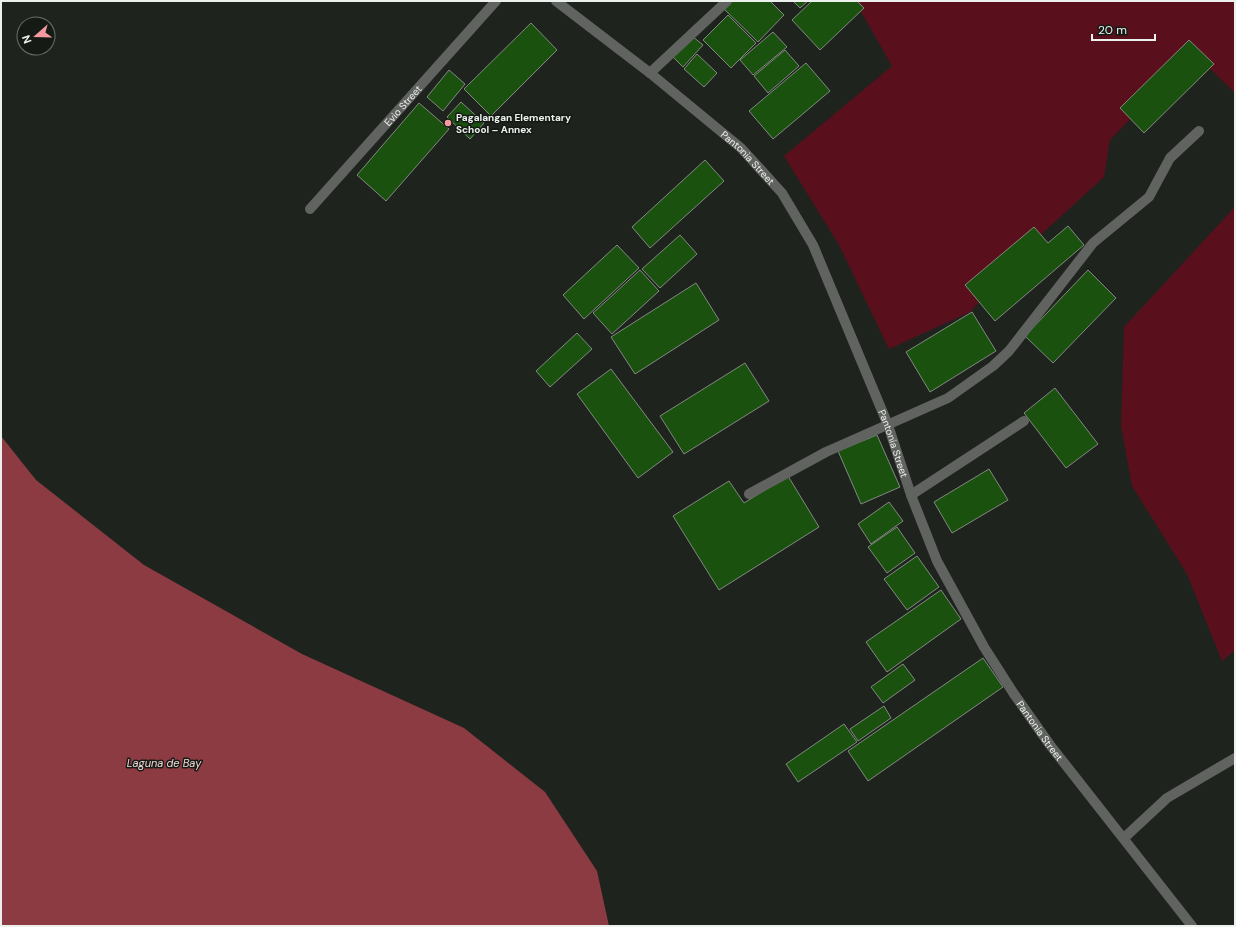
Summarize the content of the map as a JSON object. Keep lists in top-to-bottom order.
{
  "streets": {
    "street": ["Evio Street", "Pantonia Street"]
  },
  "water": ["Laguna de Bay"],
  "places": ["Pagalangan Elementary School – Annex"],
  "scale_bar": "20 m",
  "north": "left"
}
